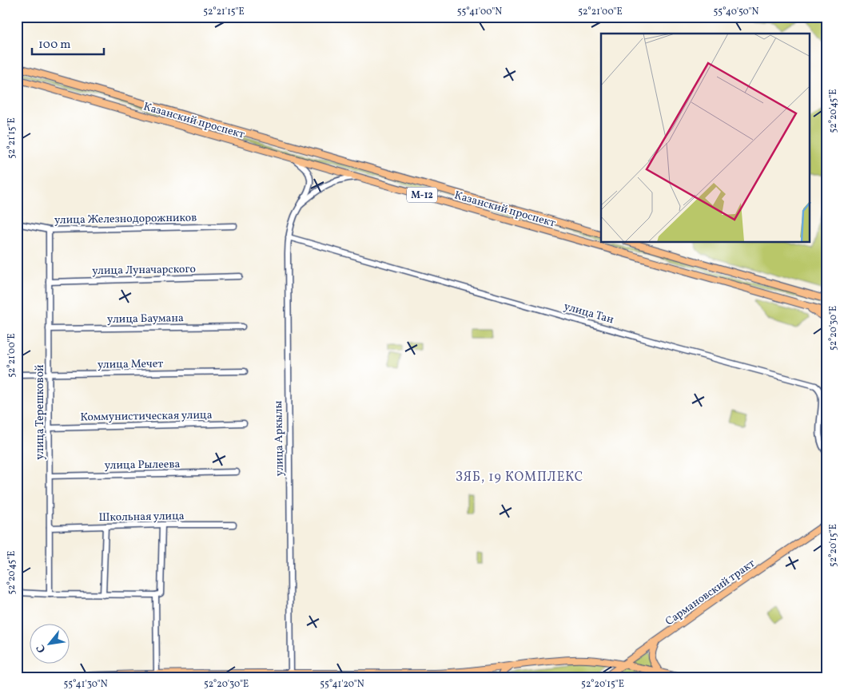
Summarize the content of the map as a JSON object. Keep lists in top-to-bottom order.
{
  "streets": {
    "main road": ["Казанский проспект", "М-12", "Сармановский тракт"],
    "street": [
      "улица Железнодорожников",
      "улица Луначарского",
      "улица Тан",
      "улица Баумана",
      "улица Мечет",
      "улица Терешковой",
      "Коммунистическая улица",
      "улица Аркылы",
      "улица Рылеева",
      "Школьная улица"
    ]
  },
  "crossings": [
    ["Казанский проспект", "улица Аркылы"],
    ["улица Железнодорожников", "улица Терешковой"],
    ["улица Луначарского", "улица Терешковой"],
    ["улица Тан", "улица Аркылы"],
    ["улица Баумана", "улица Терешковой"],
    ["улица Мечет", "улица Терешковой"],
    ["улица Терешковой", "Коммунистическая улица"],
    ["улица Терешковой", "улица Рылеева"],
    ["улица Терешковой", "Школьная улица"]
  ],
  "districts": ["ЗЯБ, 19 КОМПЛЕКС"],
  "scale_bar": "100 m",
  "north": "bottom left",
  "coordinates": [
    "52°21'15\"E",
    "55°41'00\"N",
    "52°21'00\"E",
    "55°40'50\"N",
    "52°20'45\"E",
    "52°20'30\"E",
    "52°20'15\"E",
    "55°41'30\"N",
    "55°41'20\"N"
  ]
}
